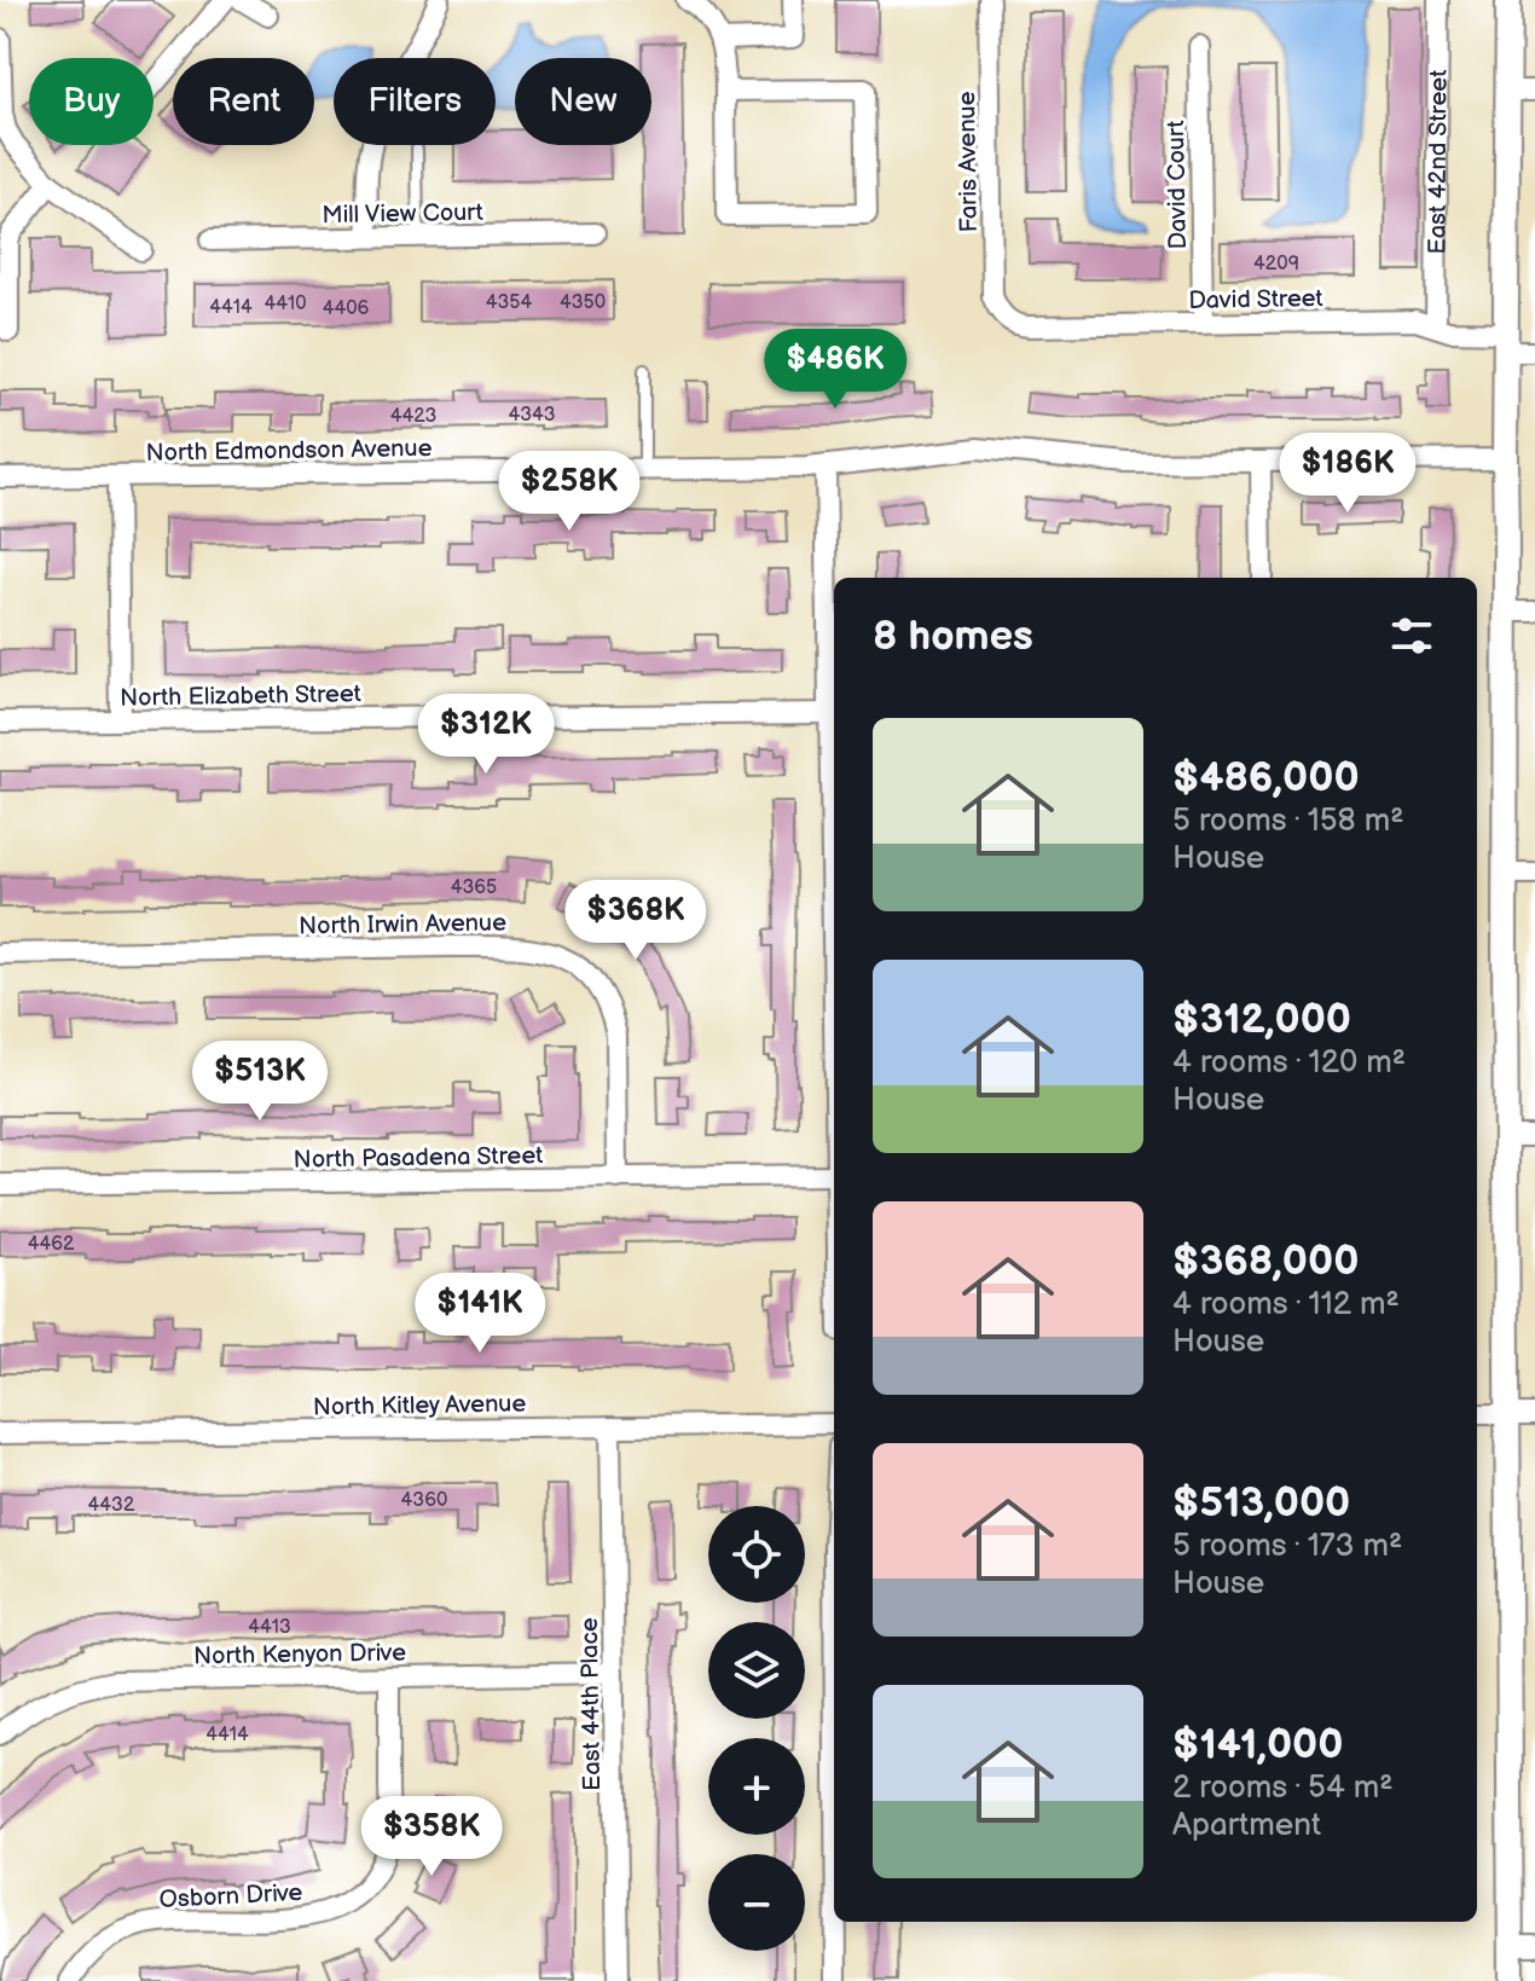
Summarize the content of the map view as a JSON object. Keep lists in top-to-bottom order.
{
  "streets": {
    "street": [
      "Faris Avenue",
      "East 42nd Street",
      "David Court",
      "Mill View Court",
      "David Street",
      "North Edmondson Avenue",
      "North Elizabeth Street",
      "North Irwin Avenue",
      "North Pasadena Street",
      "North Kitley Avenue",
      "North Kenyon Drive",
      "East 44th Place",
      "Osborn Drive"
    ]
  },
  "crossings": [
    ["Faris Avenue", "David Street"],
    ["East 42nd Street", "David Street"],
    ["David Court", "David Street"],
    ["North Irwin Avenue", "North Pasadena Street"],
    ["North Kitley Avenue", "East 44th Place"],
    ["North Kenyon Drive", "East 44th Place"],
    ["North Kenyon Drive", "Osborn Drive"]
  ],
  "house_numbers": [
    "4209",
    "4354",
    "4350",
    "4410",
    "4414",
    "4406",
    "4343",
    "4423",
    "4365",
    "4462",
    "4360",
    "4432",
    "4413",
    "4414"
  ],
  "page": {
    "chip": [
      "Buy",
      "Rent",
      "Filters",
      "New"
    ],
    "price": [
      "$486K",
      "$186K",
      "$258K",
      "$312K",
      "$368K",
      "$513K",
      "$141K",
      "$358K"
    ],
    "heading": "8 homes",
    "list": [
      {
        "name": "$486,000",
        "note": "5 rooms · 158 m² · House"
      },
      {
        "name": "$312,000",
        "note": "4 rooms · 120 m² · House"
      },
      {
        "name": "$368,000",
        "note": "4 rooms · 112 m² · House"
      },
      {
        "name": "$513,000",
        "note": "5 rooms · 173 m² · House"
      },
      {
        "name": "$141,000",
        "note": "2 rooms · 54 m² · Apartment"
      }
    ],
    "map_buttons": ["+", "−"]
  }
}
